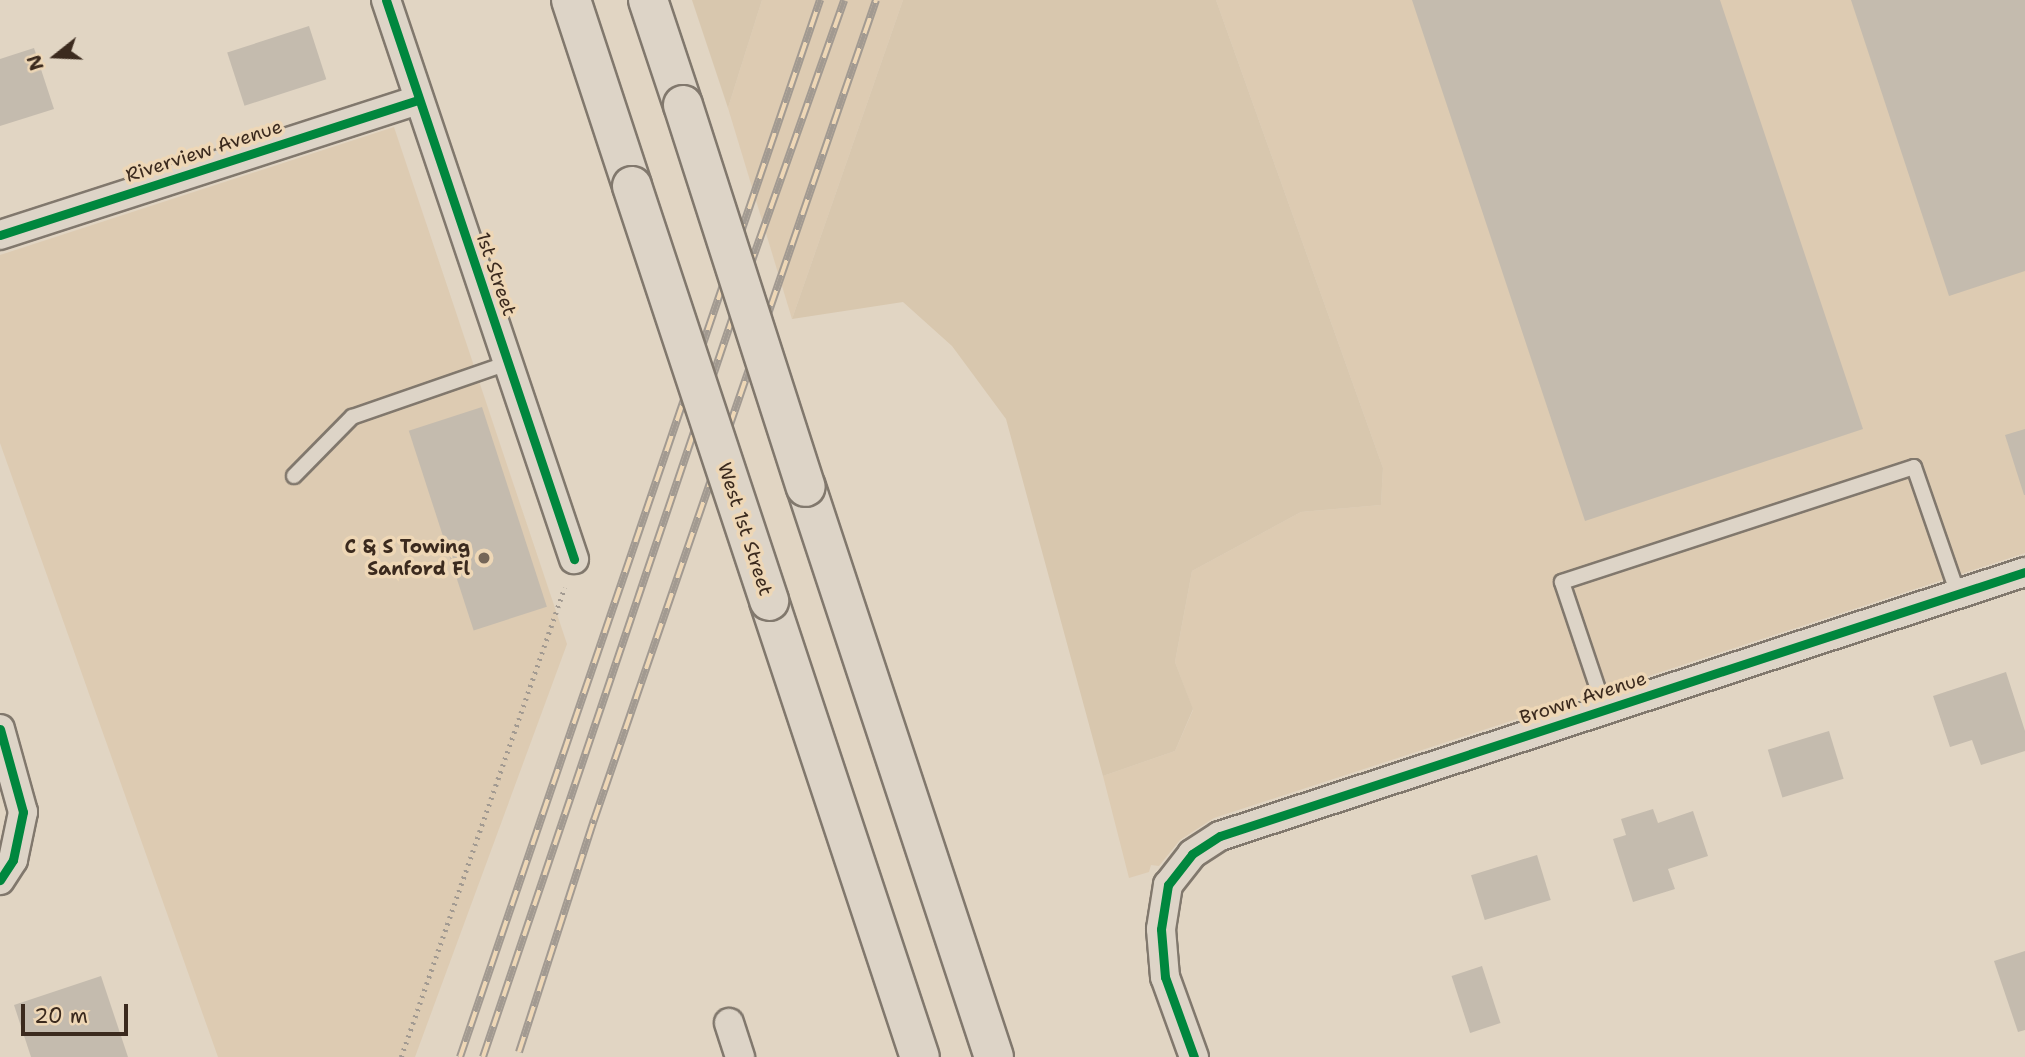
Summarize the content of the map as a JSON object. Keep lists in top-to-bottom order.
{
  "streets": {
    "main road": ["West 1st Street"],
    "street": ["Riverview Avenue", "1st Street", "Brown Avenue"]
  },
  "crossings": [
    ["Riverview Avenue", "1st Street"]
  ],
  "places": ["C & S Towing Sanford Fl"],
  "scale_bar": "20 m",
  "north": "left"
}
